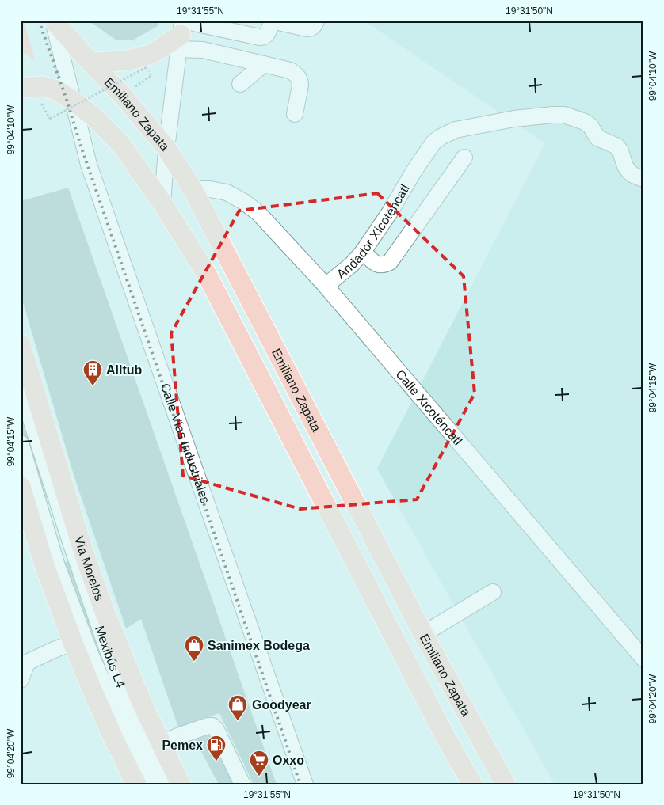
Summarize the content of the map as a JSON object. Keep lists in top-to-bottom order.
{
  "streets": {
    "main road": ["Emiliano Zapata", "Vía Morelos"],
    "street": [
      "Andador Xicoténcatl",
      "Calle Xicoténcatl",
      "Calle Vías Industriales",
      "Mexibús L4"
    ]
  },
  "crossings": [
    ["Emiliano Zapata", "Calle Xicoténcatl"],
    ["Emiliano Zapata", "Calle Vías Industriales"],
    ["Andador Xicoténcatl", "Calle Xicoténcatl"]
  ],
  "places": {
    "building": ["Alltub"],
    "shop": ["Sanimex Bodega", "Goodyear"],
    "fuel station": ["Pemex"],
    "supermarket": ["Oxxo"]
  },
  "coordinates": [
    "19°31'55\"N",
    "19°31'50\"N",
    "99°04'10\"W",
    "99°04'15\"W",
    "99°04'20\"W"
  ]
}
